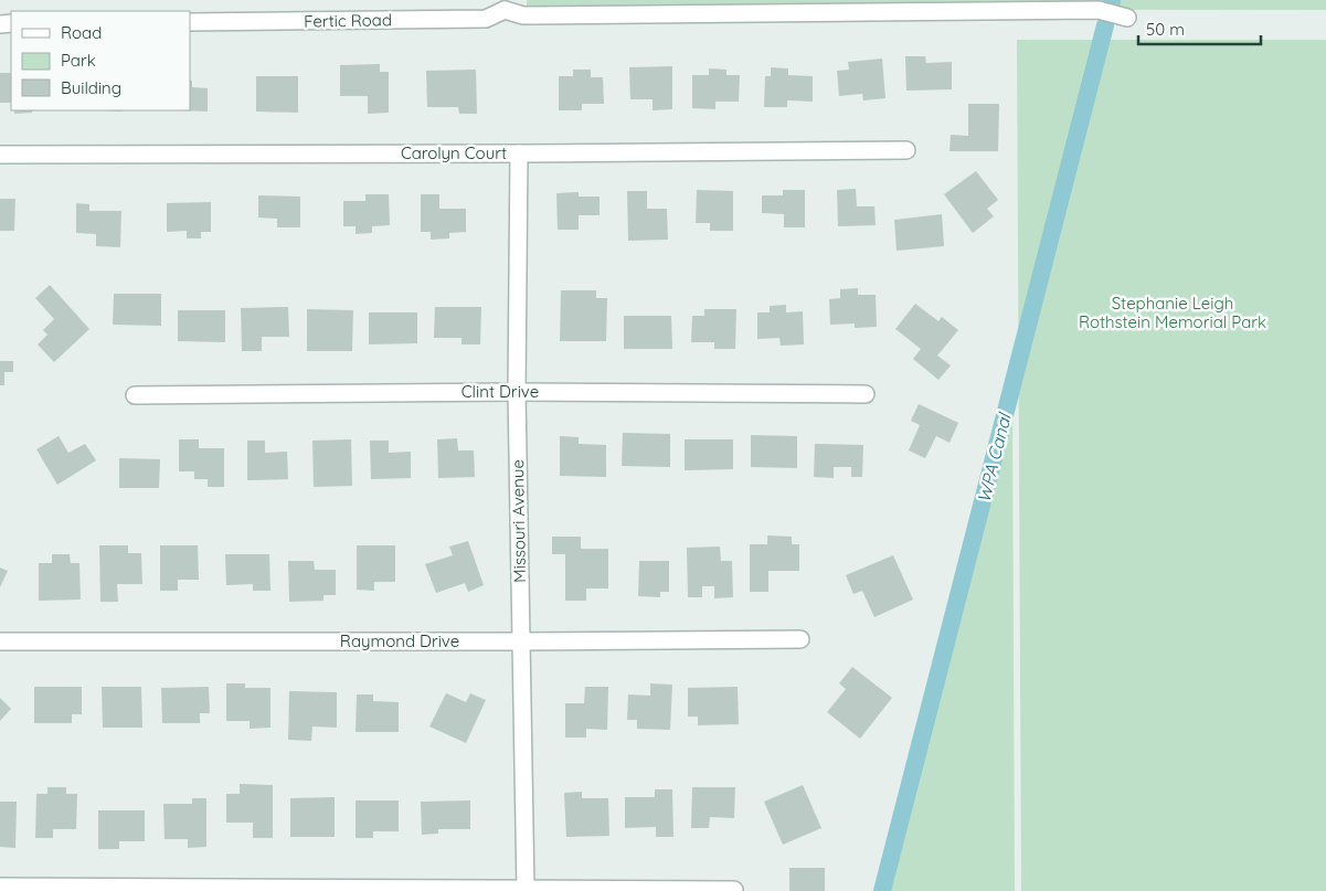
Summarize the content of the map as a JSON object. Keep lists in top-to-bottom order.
{
  "streets": {
    "street": [
      "Fertic Road",
      "Carolyn Court",
      "Clint Drive",
      "Missouri Avenue",
      "Raymond Drive"
    ]
  },
  "crossings": [
    ["Carolyn Court", "Missouri Avenue"],
    ["Clint Drive", "Missouri Avenue"],
    ["Missouri Avenue", "Raymond Drive"]
  ],
  "water": ["WPA Canal"],
  "parks": ["Stephanie Leigh Rothstein Memorial Park"],
  "legend": ["Road", "Park", "Building"],
  "scale_bar": "50 m"
}
